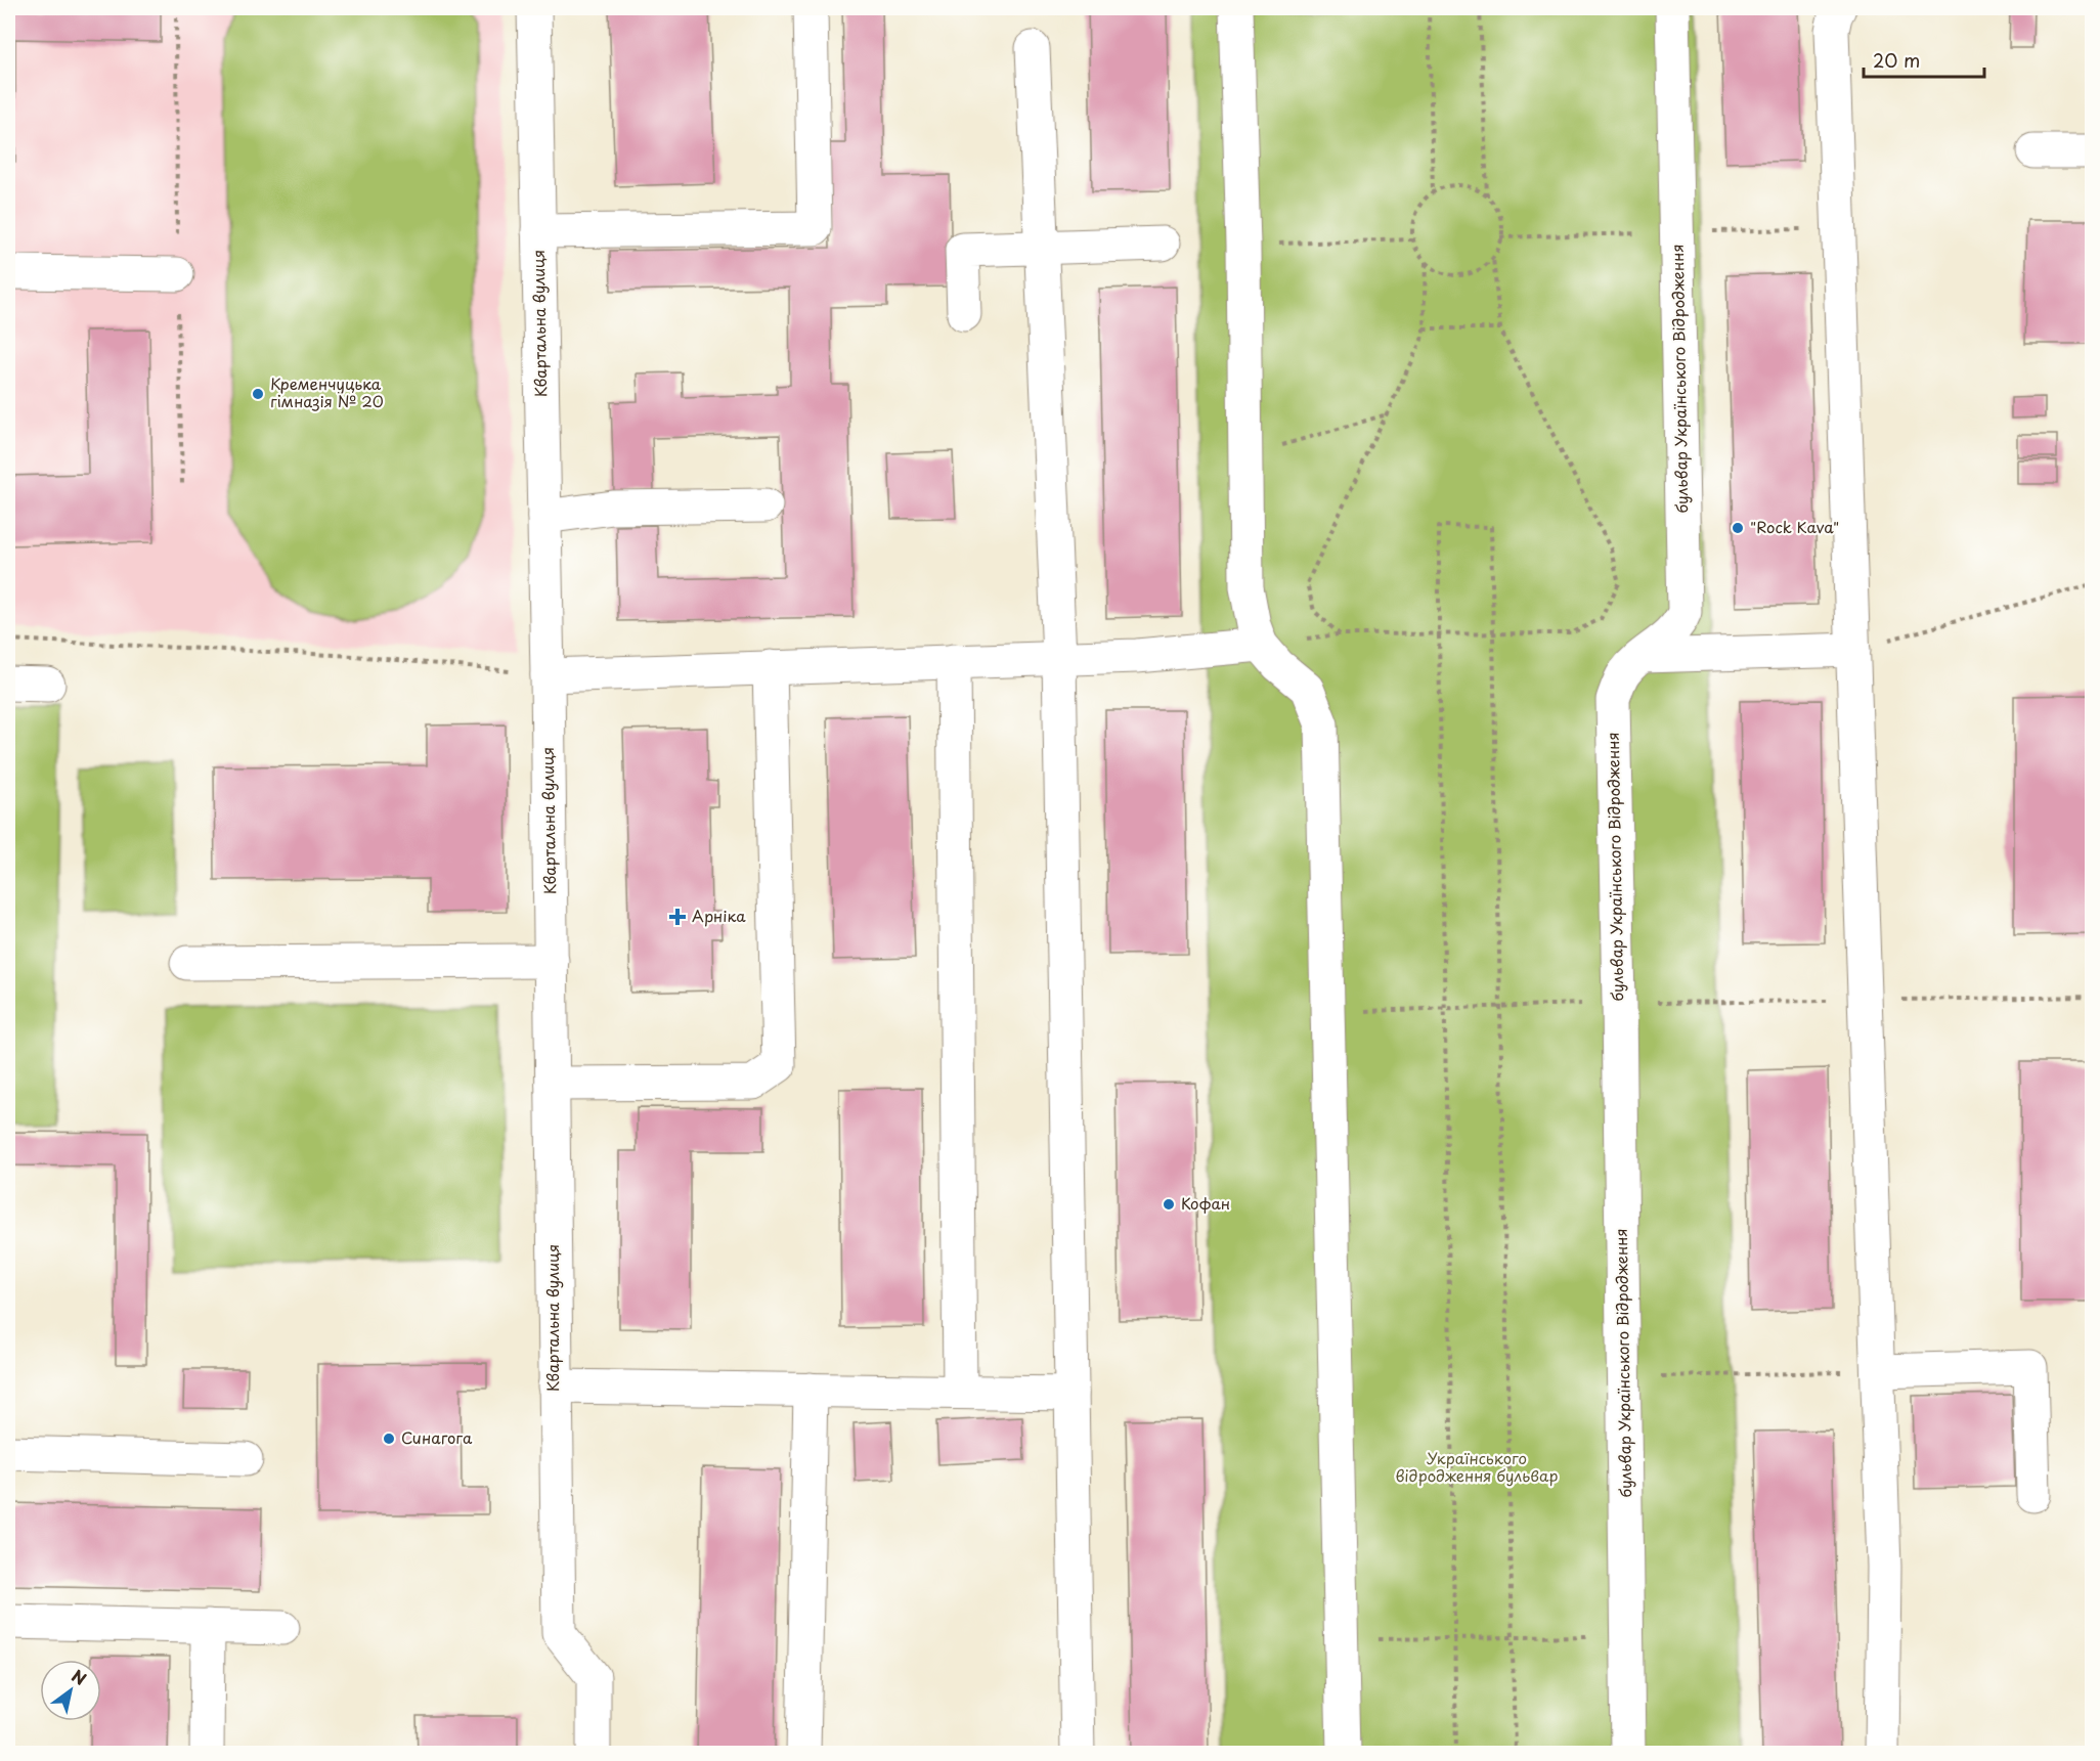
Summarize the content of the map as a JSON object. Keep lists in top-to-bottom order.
{
  "streets": {
    "street": ["Квартальна вулиця", "бульвар Українського Відродження"]
  },
  "parks": ["Українського відродження бульвар"],
  "places": {
    "other": [
      "Кременчуцька гімназія № 20",
      "\"Rock Kava\"",
      "Кофан",
      "Синагога"
    ],
    "health": ["Арніка"]
  },
  "scale_bar": "20 m",
  "north": "top right"
}
